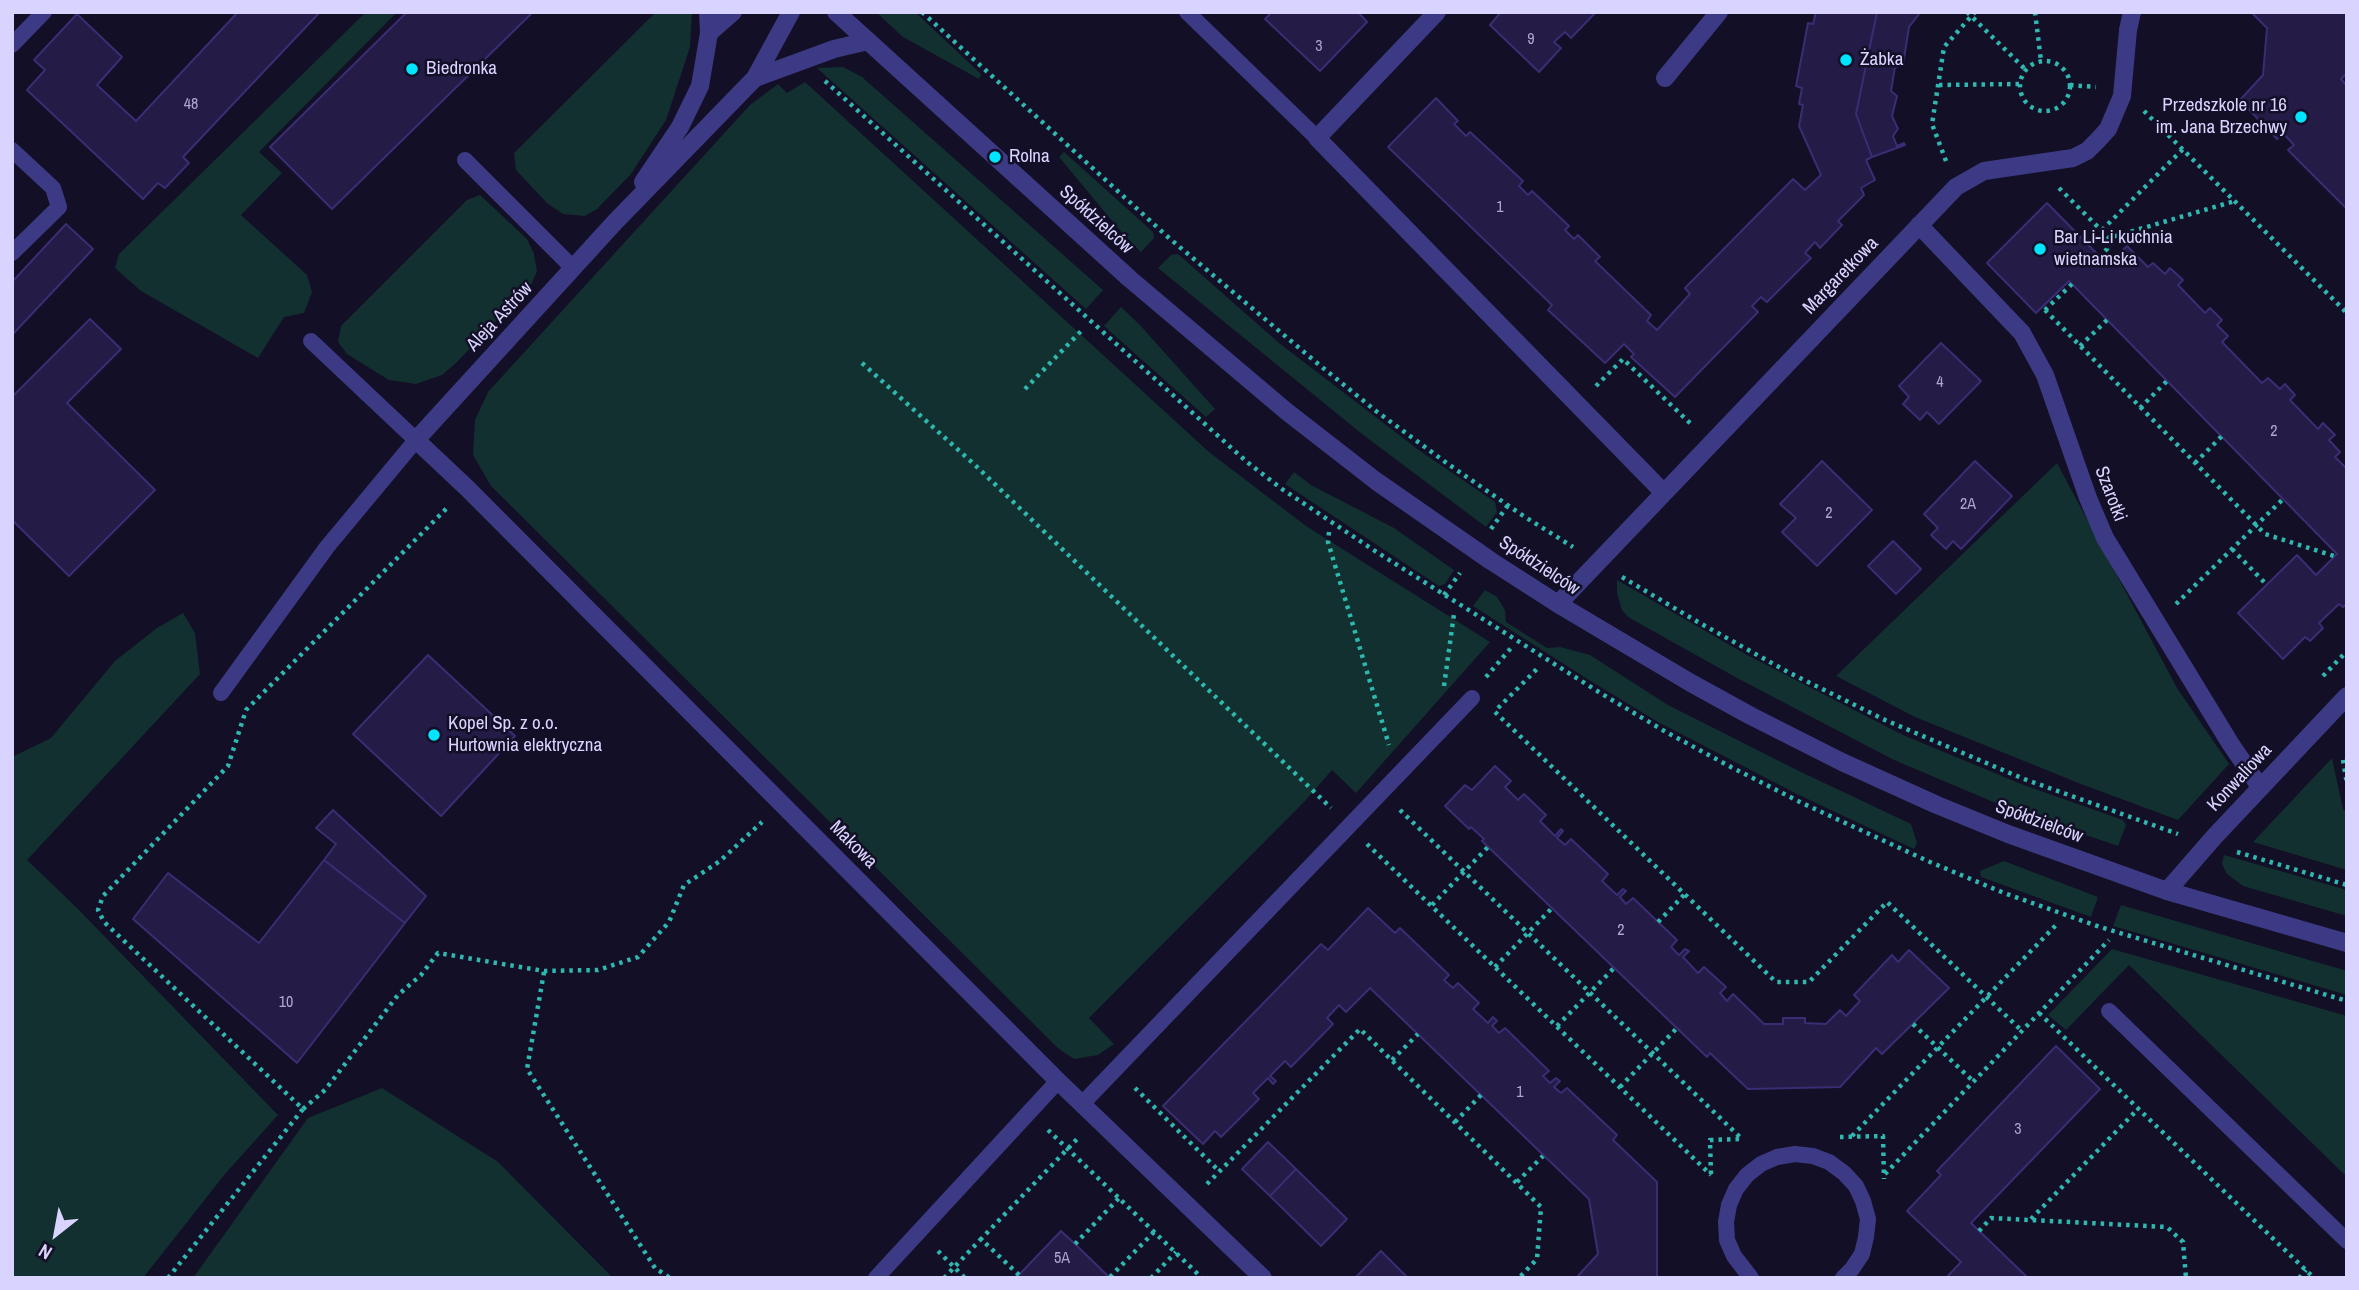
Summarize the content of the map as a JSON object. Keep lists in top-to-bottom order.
{
  "streets": {
    "street": [
      "Spółdzielców",
      "Margaretkowa",
      "Aleja Astrów",
      "Szarotki",
      "Konwaliowa",
      "Makowa"
    ]
  },
  "crossings": [
    ["Spółdzielców", "Margaretkowa"],
    ["Spółdzielców", "Aleja Astrów"],
    ["Spółdzielców", "Konwaliowa"],
    ["Margaretkowa", "Szarotki"],
    ["Aleja Astrów", "Makowa"],
    ["Szarotki", "Konwaliowa"]
  ],
  "places": [
    "Żabka",
    "Biedronka",
    "Przedszkole nr 16 im. Jana Brzechwy",
    "Rolna",
    "Bar Li-Li kuchnia wietnamska",
    "Kopel Sp. z o.o. Hurtownia elektryczna"
  ],
  "house_numbers": [
    "9",
    "3",
    "48",
    "1",
    "4",
    "2",
    "2A",
    "2",
    "2",
    "10",
    "1",
    "3",
    "5A"
  ],
  "north": "bottom left"
}
